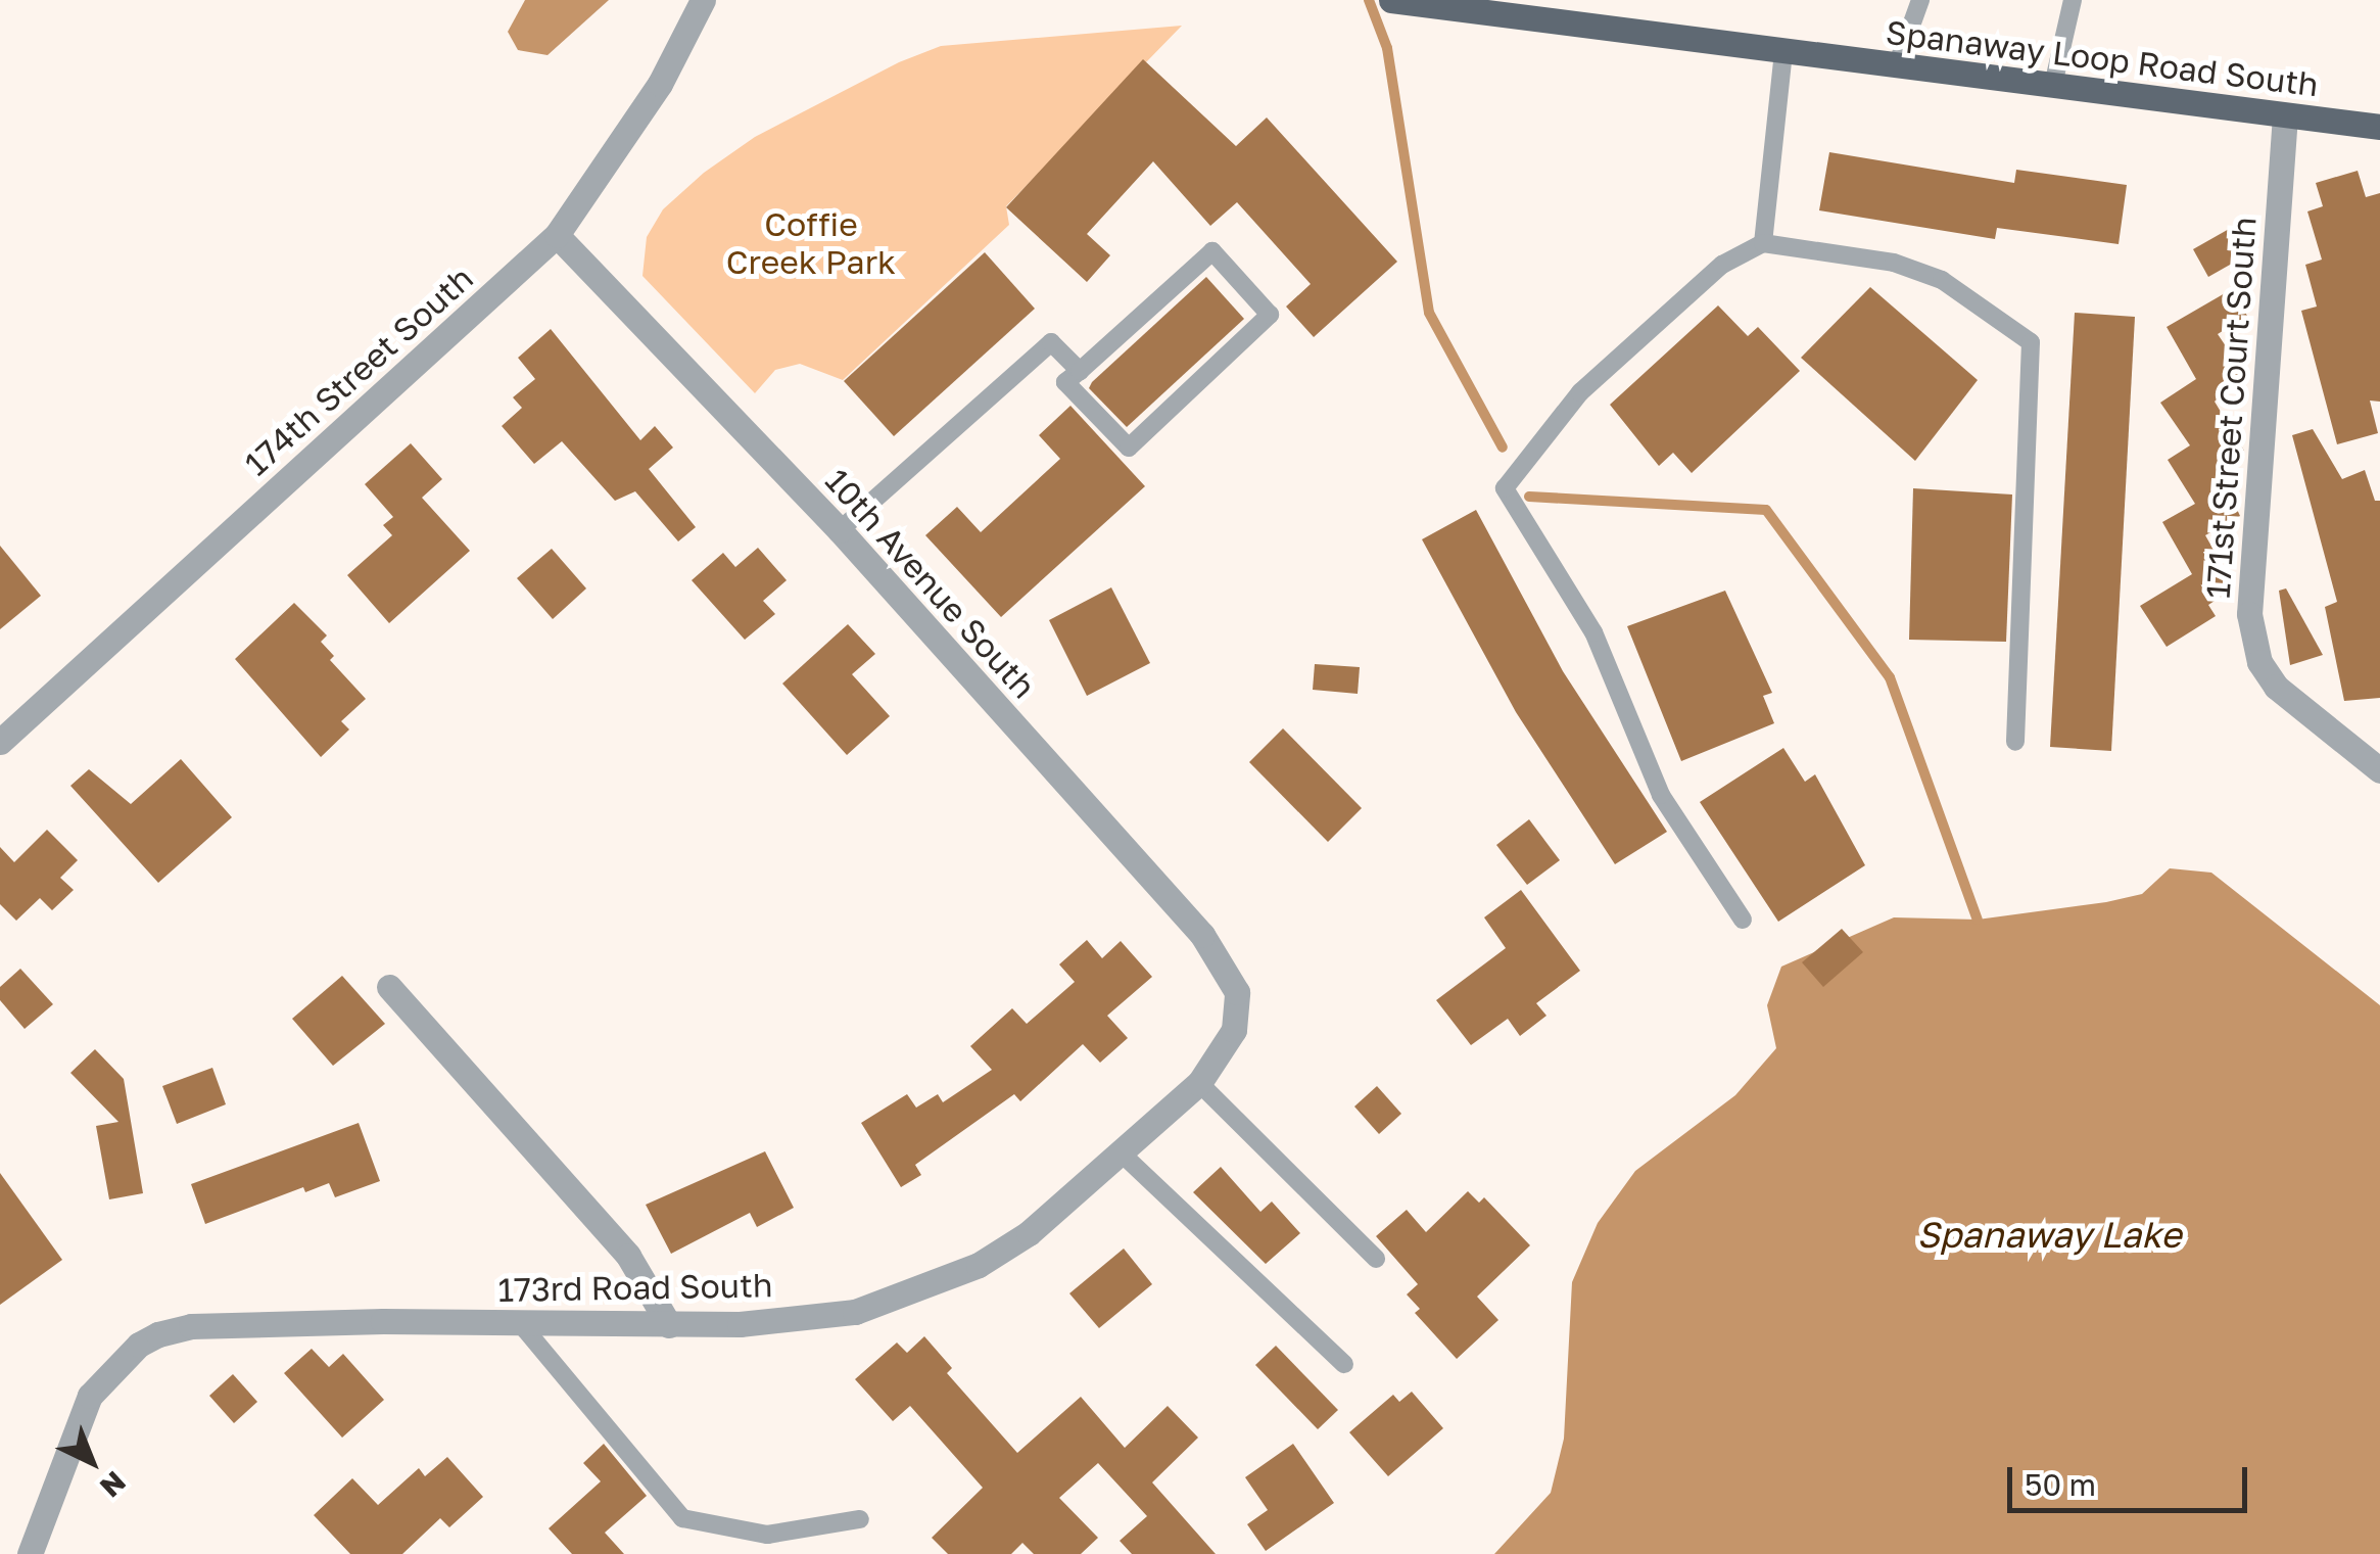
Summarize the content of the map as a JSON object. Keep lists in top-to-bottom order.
{
  "streets": {
    "main road": ["Spanaway Loop Road South"],
    "street": [
      "174th Street South",
      "171st Street Court South",
      "10th Avenue South",
      "173rd Road South"
    ]
  },
  "crossings": [
    ["Spanaway Loop Road South", "171st Street Court South"],
    ["174th Street South", "10th Avenue South"],
    ["10th Avenue South", "173rd Road South"]
  ],
  "water": ["Spanaway Lake"],
  "parks": ["Coffie Creek Park"],
  "scale_bar": "50 m",
  "north": "bottom right"
}
